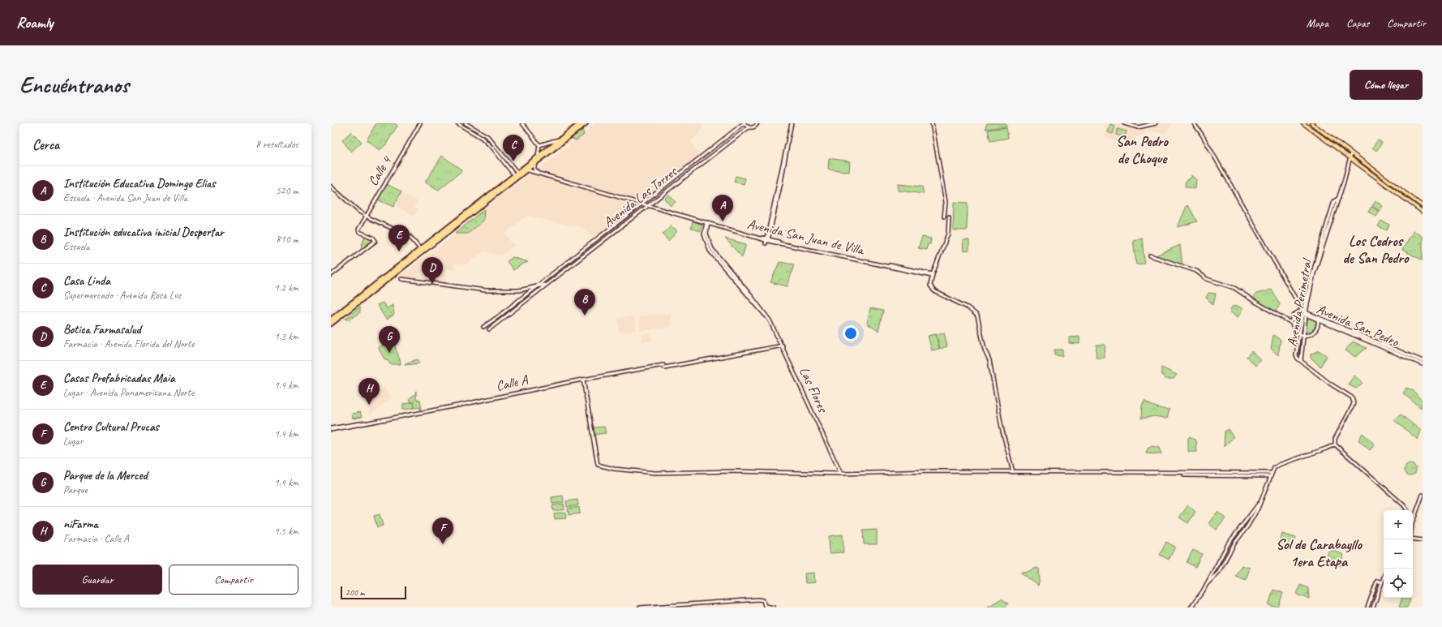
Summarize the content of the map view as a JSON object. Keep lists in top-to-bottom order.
{
  "streets": {
    "street": [
      "Calle 4",
      "Avenida Las Torres",
      "Avenida San Juan de Villa",
      "Avenida Perimetral",
      "Avenida San Pedro",
      "Calle A",
      "Las Flores"
    ]
  },
  "crossings": [
    ["Avenida Las Torres", "Avenida San Juan de Villa"],
    ["Avenida San Juan de Villa", "Las Flores"],
    ["Avenida Perimetral", "Avenida San Pedro"],
    ["Calle A", "Las Flores"]
  ],
  "districts": ["San Pedro de Choque", "Los Cedros de San Pedro", "Sol de Carabayllo 1era Etapa"],
  "scale_bar": "200 m",
  "page": {
    "header": "Roamly",
    "nav": ["Mapa", "Capas", "Compartir"],
    "buttons": [
      "Cómo llegar",
      ["Guardar", "Compartir"]
    ],
    "title": "Encuéntranos",
    "heading": ["Cerca", "8 resultados"],
    "pins": [
      "C",
      "A",
      "E",
      "D",
      "B",
      "G",
      "H",
      "F"
    ],
    "list": [
      {
        "mark": "A",
        "name": "Institución Educativa Domingo Elias",
        "note": "Escuela · Avenida San Juan de Villa",
        "value": "520 m"
      },
      {
        "mark": "B",
        "name": "Institución educativa inicial Despertar",
        "note": "Escuela",
        "value": "810 m"
      },
      {
        "mark": "C",
        "name": "Casa Linda",
        "note": "Supermercado · Avenida Rosa Luz",
        "value": "1.2 km"
      },
      {
        "mark": "D",
        "name": "Botica Farmasalud",
        "note": "Farmacia · Avenida Florida del Norte",
        "value": "1.3 km"
      },
      {
        "mark": "E",
        "name": "Casas Prefabricadas Maia",
        "note": "Lugar · Avenida Panamericana Norte",
        "value": "1.4 km"
      },
      {
        "mark": "F",
        "name": "Centro Cultural Prucas",
        "note": "Lugar",
        "value": "1.4 km"
      },
      {
        "mark": "G",
        "name": "Parque de la Merced",
        "note": "Parque",
        "value": "1.4 km"
      },
      {
        "mark": "H",
        "name": "niFarma",
        "note": "Farmacia · Calle A",
        "value": "1.5 km"
      }
    ],
    "map_buttons": ["+", "−"],
    "scale": "200 m"
  }
}
